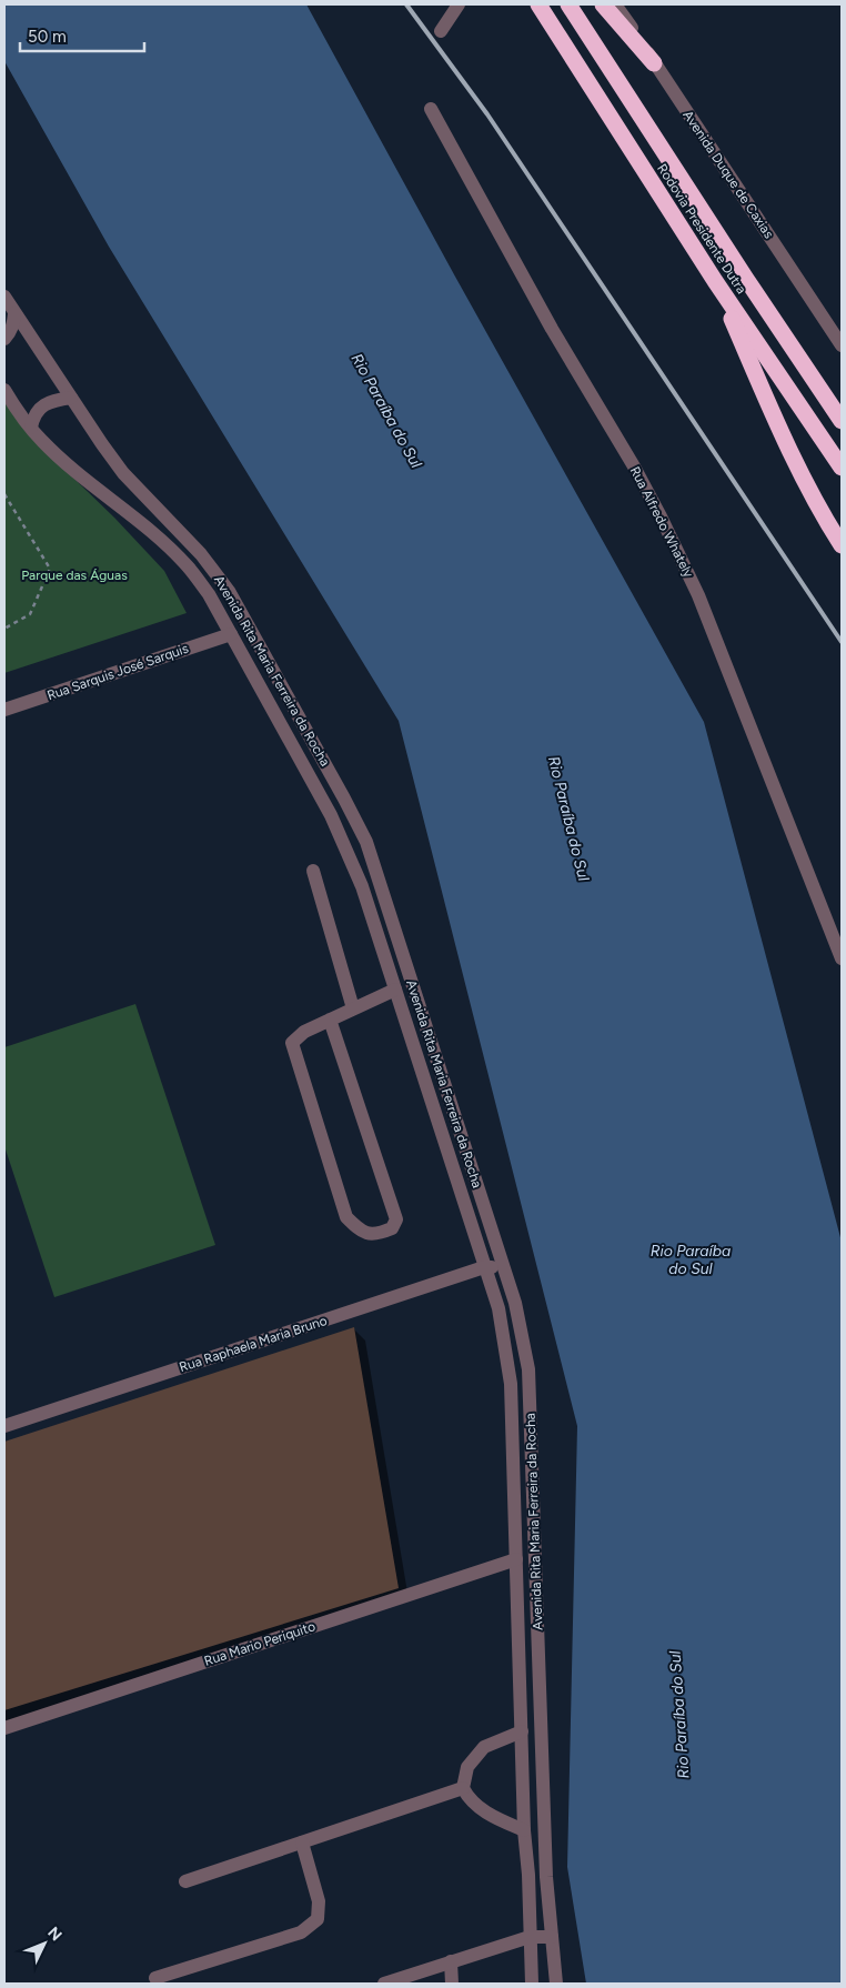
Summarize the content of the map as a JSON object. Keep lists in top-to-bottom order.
{
  "streets": {
    "highway": ["Rodovia Presidente Dutra"],
    "street": [
      "Avenida Duque de Caxias",
      "Rua Alfredo Whately",
      "Avenida Rita Maria Ferreira da Rocha",
      "Rua Sarquis José Sarquis",
      "Rua Raphaela Maria Bruno",
      "Rua Mario Periquito"
    ]
  },
  "crossings": [
    ["Avenida Rita Maria Ferreira da Rocha", "Rua Sarquis José Sarquis"],
    ["Avenida Rita Maria Ferreira da Rocha", "Rua Raphaela Maria Bruno"],
    ["Avenida Rita Maria Ferreira da Rocha", "Rua Mario Periquito"]
  ],
  "water": ["Rio Paraíba do Sul"],
  "parks": ["Parque das Águas"],
  "scale_bar": "50 m",
  "north": "top right"
}
